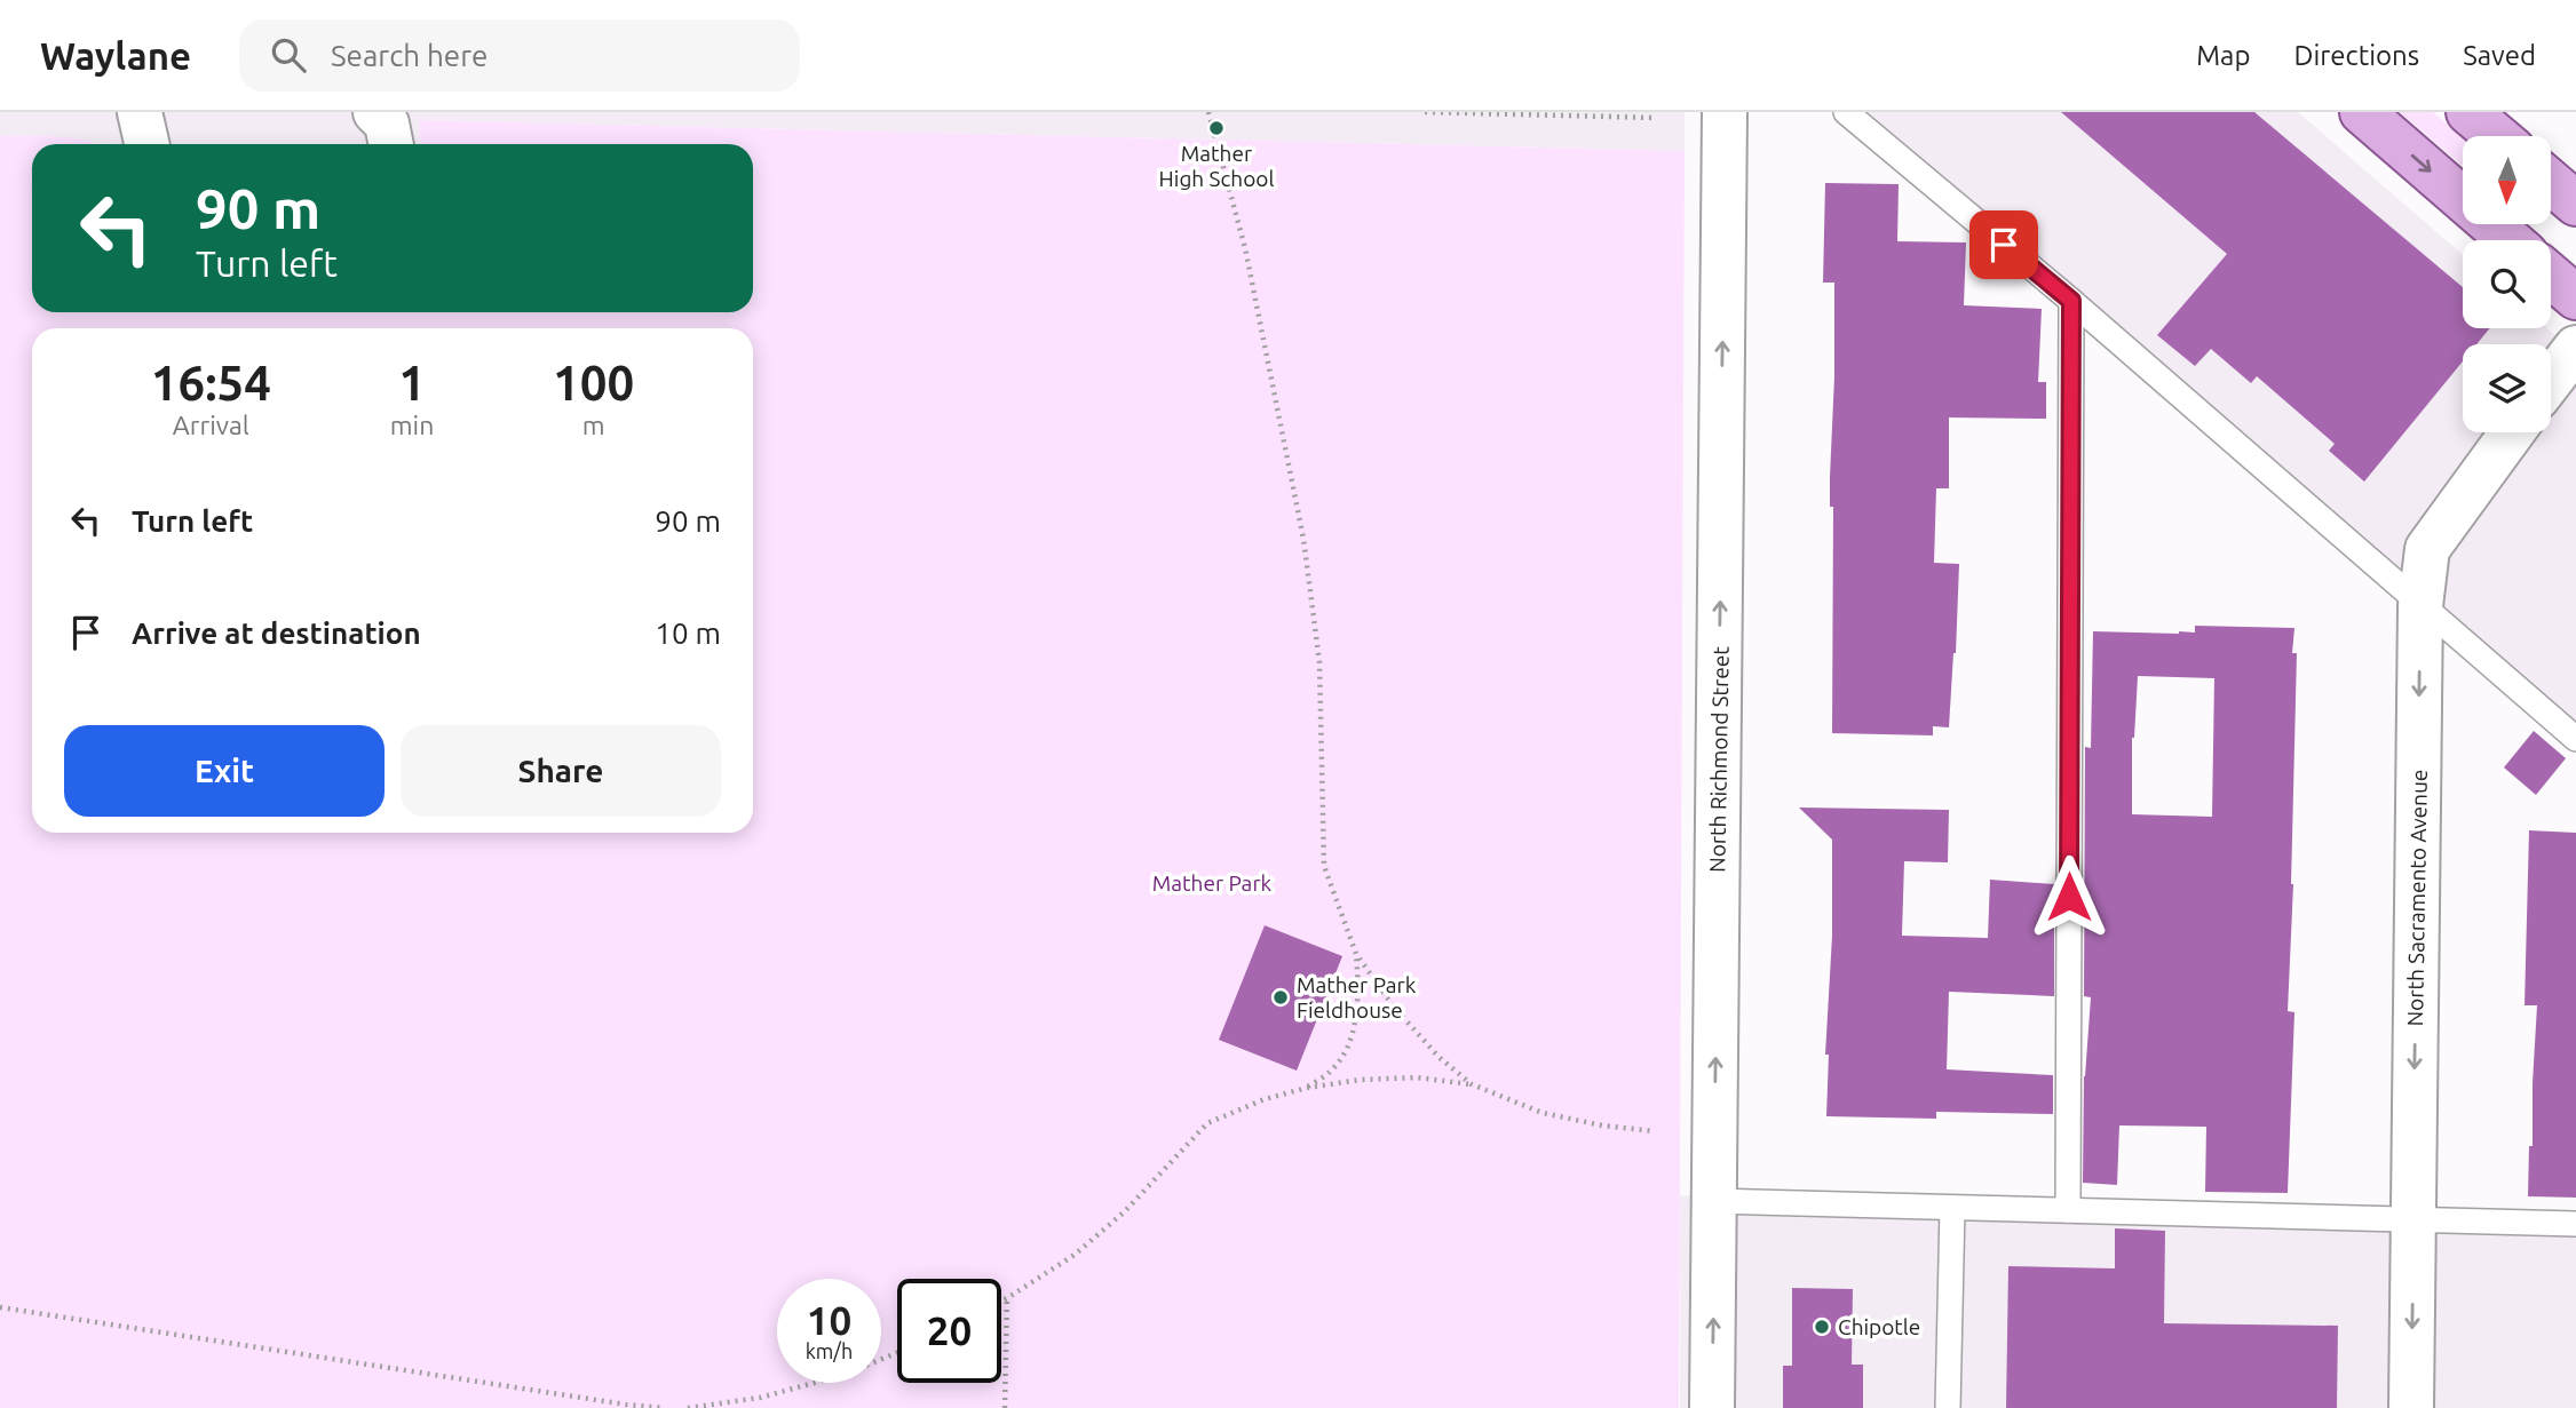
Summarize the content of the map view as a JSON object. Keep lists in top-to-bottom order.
{
  "streets": {
    "street": ["North Richmond Street", "North Sacramento Avenue"]
  },
  "one_way": ["North Richmond Street", "North Sacramento Avenue"],
  "parks": ["Mather Park"],
  "places": ["Mather High School", "Mather Park Fieldhouse", "Chipotle"],
  "north": "bottom",
  "page": {
    "header": "Waylane",
    "search": "Search here",
    "nav": ["Map", "Directions", "Saved"],
    "turn": ["90 m", "Turn left"],
    "eta": [
      "16:54",
      "Arrival",
      "1",
      "min",
      "100",
      "m"
    ],
    "list": [
      {
        "name": "Turn left",
        "value": "90 m"
      },
      {
        "name": "Arrive at destination",
        "value": "10 m"
      }
    ],
    "buttons": ["Exit", "Share"],
    "speed": "10 km/h",
    "limit": "20"
  }
}
